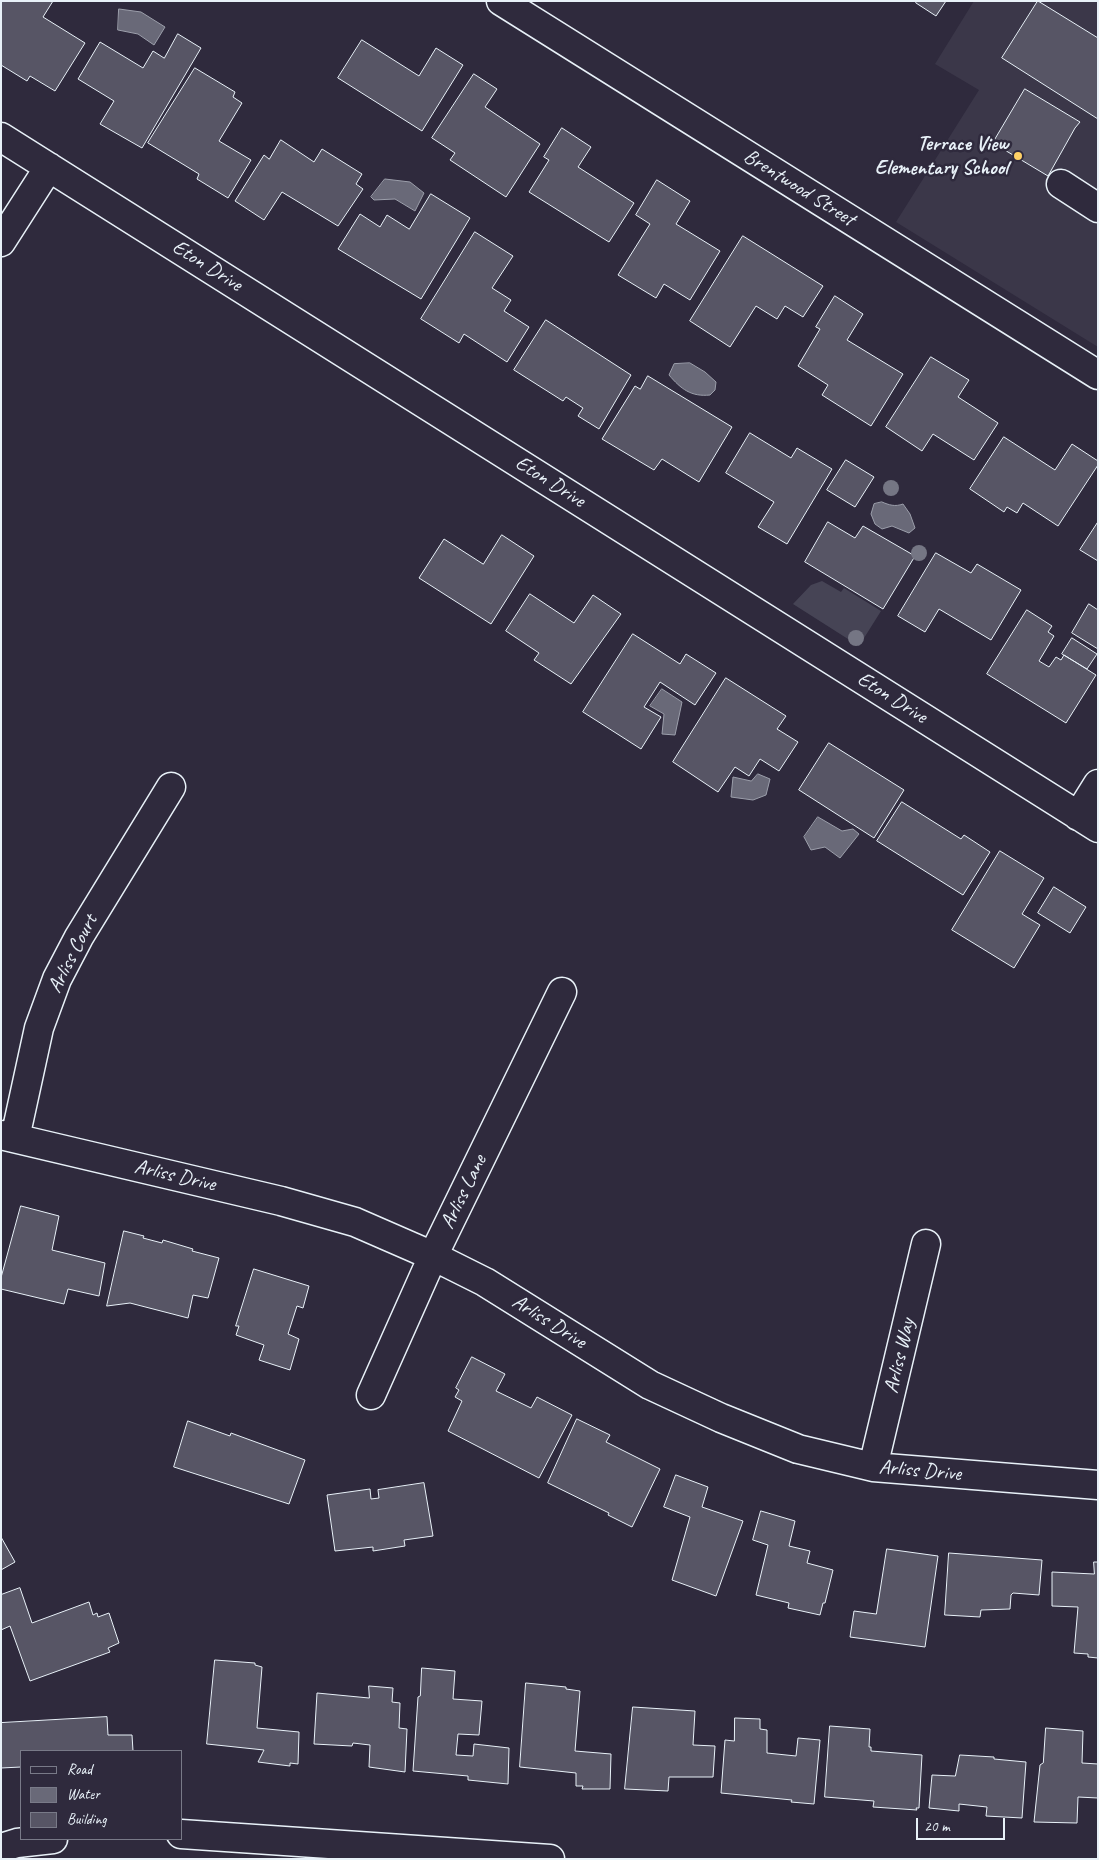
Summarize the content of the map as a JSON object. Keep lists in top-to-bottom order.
{
  "streets": {
    "street": [
      "Brentwood Street",
      "Eton Drive",
      "Arliss Court",
      "Arliss Drive",
      "Arliss Lane",
      "Arliss Way"
    ]
  },
  "crossings": [
    ["Arliss Court", "Arliss Drive"],
    ["Arliss Drive", "Arliss Lane"],
    ["Arliss Drive", "Arliss Way"]
  ],
  "places": ["Terrace View Elementary School"],
  "legend": ["Road", "Water", "Building"],
  "scale_bar": "20 m"
}
